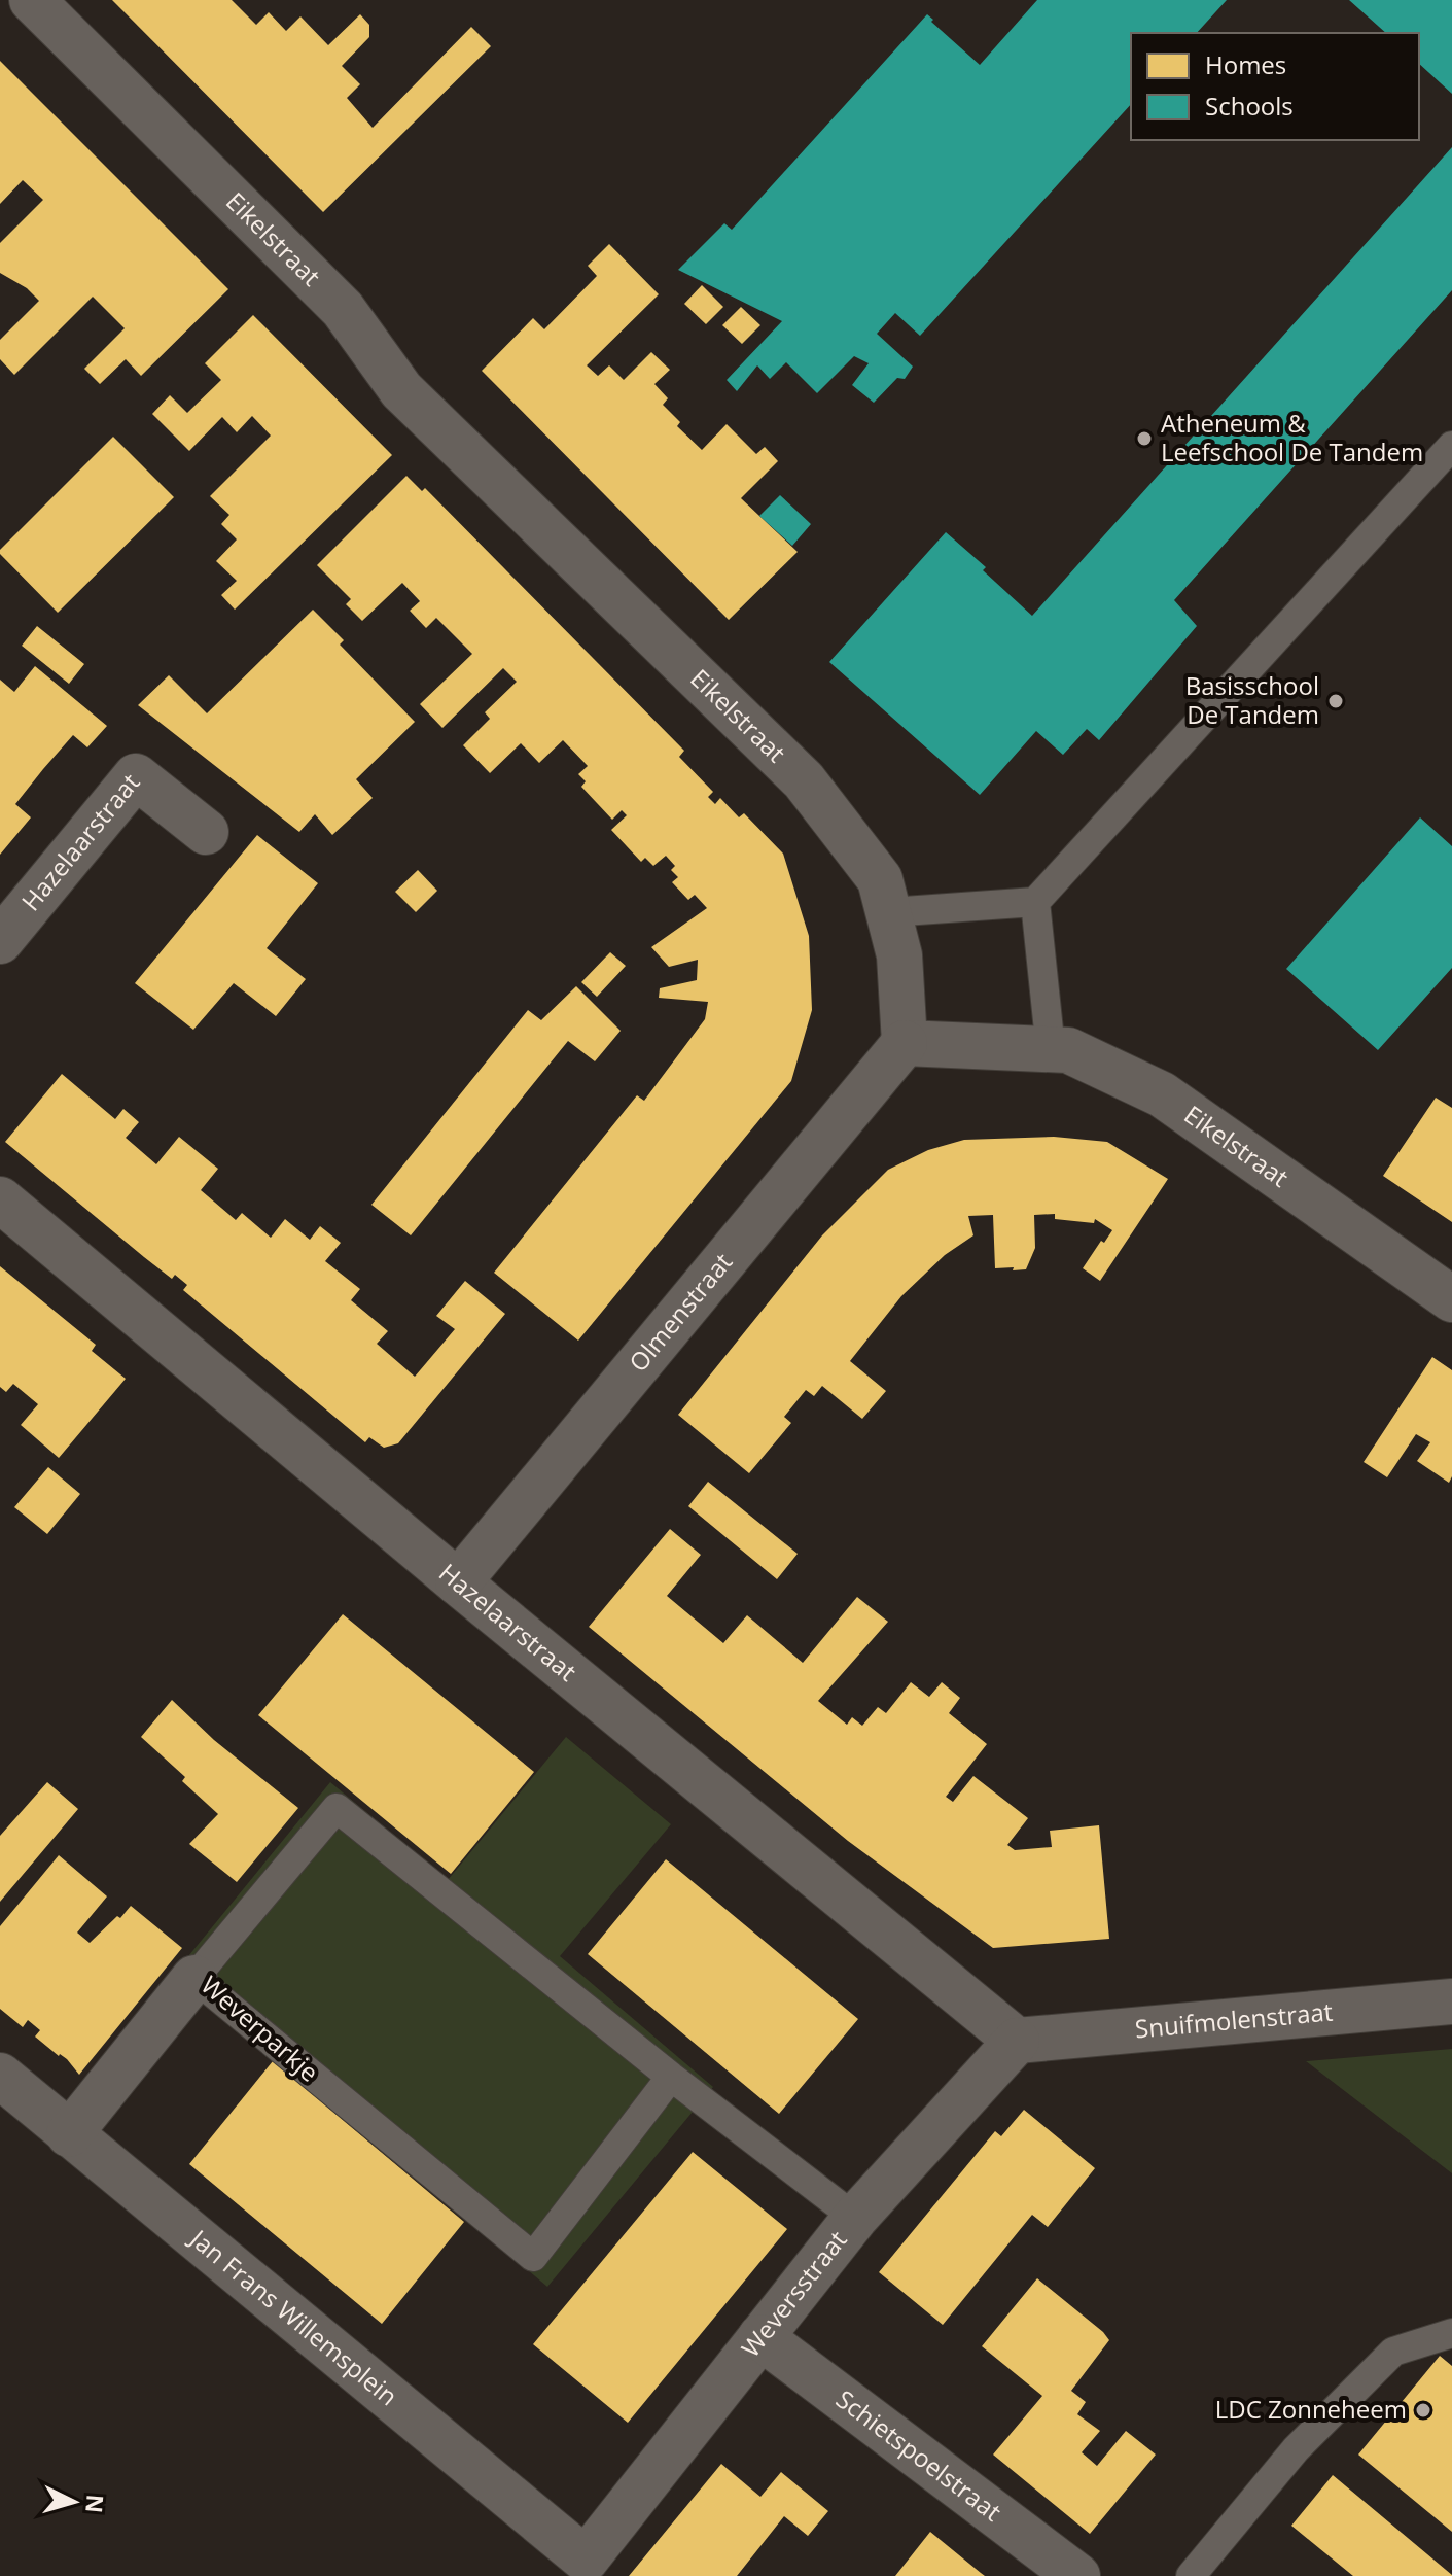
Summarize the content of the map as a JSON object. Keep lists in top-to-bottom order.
{
  "streets": {
    "street": [
      "Eikelstraat",
      "Hazelaarstraat",
      "Olmenstraat",
      "Snuifmolenstraat",
      "Weversstraat",
      "Jan Frans Willemsplein",
      "Schietspoelstraat"
    ],
    "lane": ["Weverparkje"]
  },
  "crossings": [
    ["Eikelstraat", "Olmenstraat"],
    ["Hazelaarstraat", "Olmenstraat"],
    ["Hazelaarstraat", "Snuifmolenstraat"],
    ["Hazelaarstraat", "Weversstraat"],
    ["Snuifmolenstraat", "Weversstraat"],
    ["Weverparkje", "Weversstraat"],
    ["Weversstraat", "Jan Frans Willemsplein"],
    ["Weversstraat", "Schietspoelstraat"]
  ],
  "places": ["Atheneum & Leefschool De Tandem", "Basisschool De Tandem", "LDC Zonneheem"],
  "legend": ["Homes", "Schools"],
  "north": "right"
}
